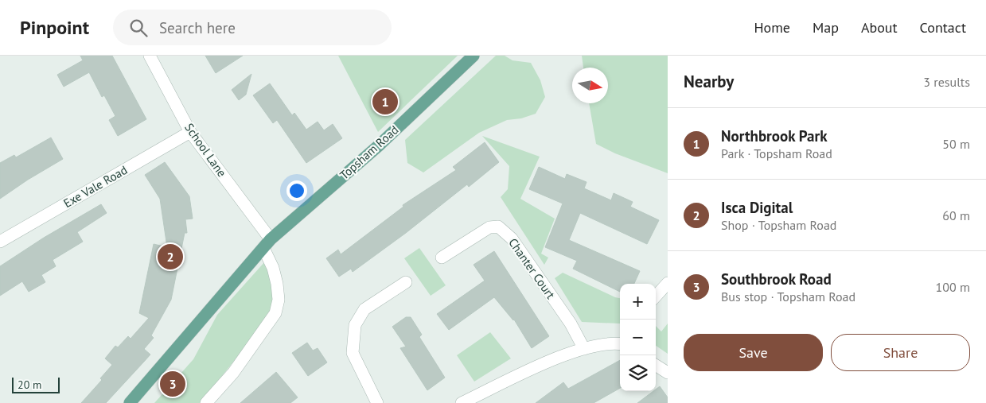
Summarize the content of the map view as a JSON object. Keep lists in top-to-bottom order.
{
  "streets": {
    "main road": ["Topsham Road"],
    "street": ["School Lane", "Exe Vale Road", "Chanter Court"]
  },
  "crossings": [
    ["School Lane", "Topsham Road"],
    ["School Lane", "Exe Vale Road"]
  ],
  "scale_bar": "20 m",
  "north": "right",
  "page": {
    "header": "Pinpoint",
    "search": "Search here",
    "nav": [
      "Home",
      "Map",
      "About",
      "Contact"
    ],
    "heading": ["Nearby", "3 results"],
    "pins": ["1", "2", "3"],
    "list": [
      {
        "mark": "1",
        "name": "Northbrook Park",
        "note": "Park · Topsham Road",
        "value": "50 m"
      },
      {
        "mark": "2",
        "name": "Isca Digital",
        "note": "Shop · Topsham Road",
        "value": "60 m"
      },
      {
        "mark": "3",
        "name": "Southbrook Road",
        "note": "Bus stop · Topsham Road",
        "value": "100 m"
      }
    ],
    "map_buttons": ["+", "−"],
    "buttons": ["Save", "Share"],
    "scale": "20 m"
  }
}
